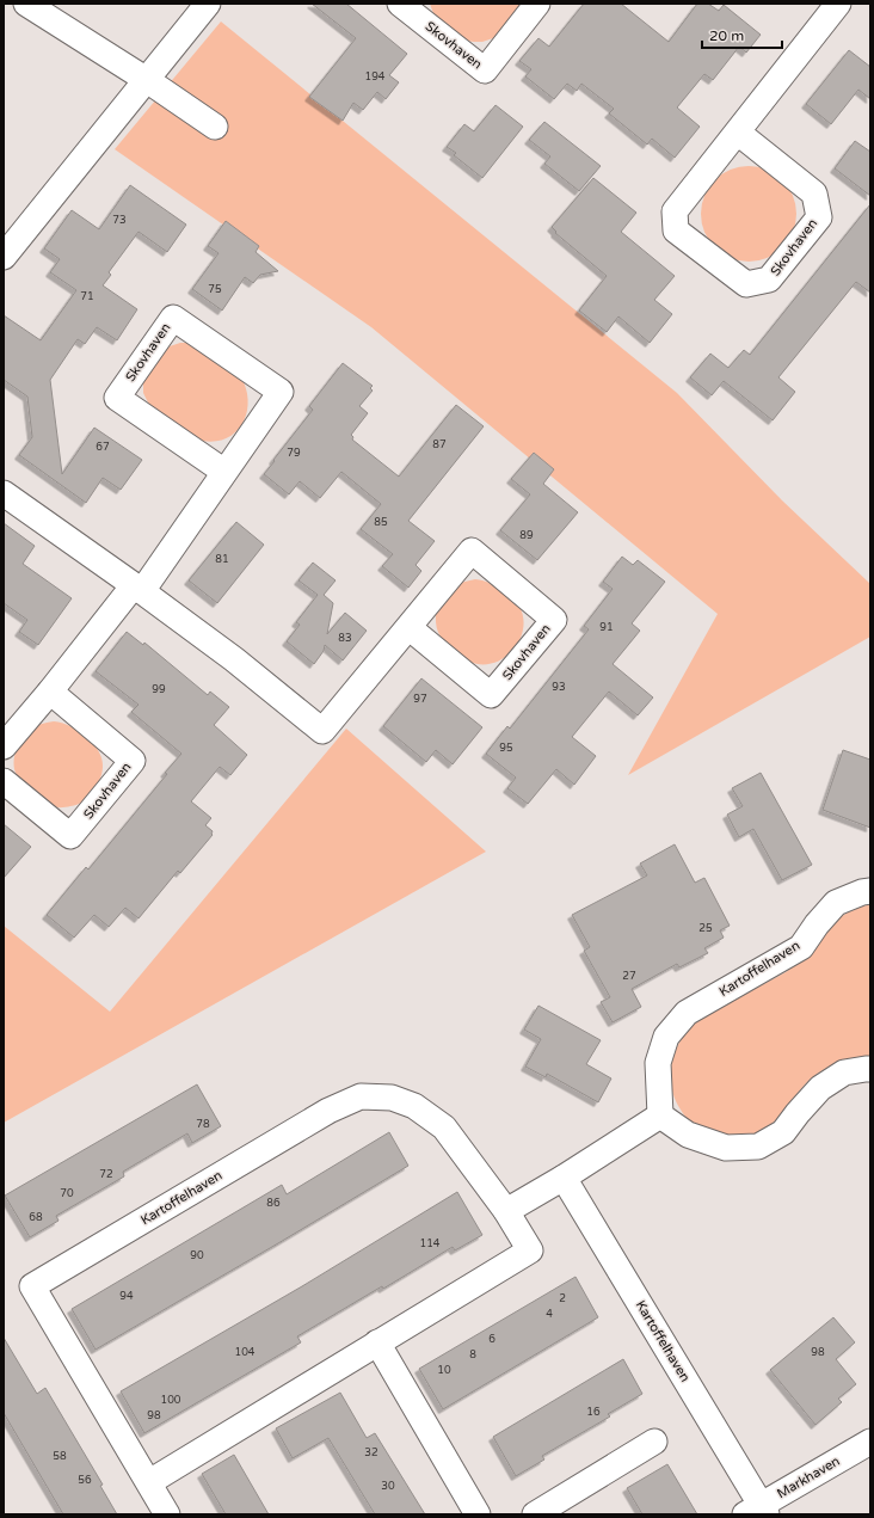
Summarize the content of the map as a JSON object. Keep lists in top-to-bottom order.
{
  "streets": {
    "street": ["Skovhaven", "Kartoffelhaven", "Markhaven"]
  },
  "crossings": [
    ["Kartoffelhaven", "Markhaven"]
  ],
  "house_numbers": [
    "194",
    "73",
    "75",
    "71",
    "87",
    "67",
    "79",
    "85",
    "89",
    "81",
    "91",
    "83",
    "93",
    "99",
    "97",
    "95",
    "25",
    "27",
    "78",
    "72",
    "70",
    "86",
    "68",
    "114",
    "90",
    "94",
    "2",
    "4",
    "6",
    "104",
    "98",
    "8",
    "10",
    "100",
    "16",
    "98",
    "32",
    "58",
    "56",
    "30"
  ],
  "scale_bar": "20 m"
}
